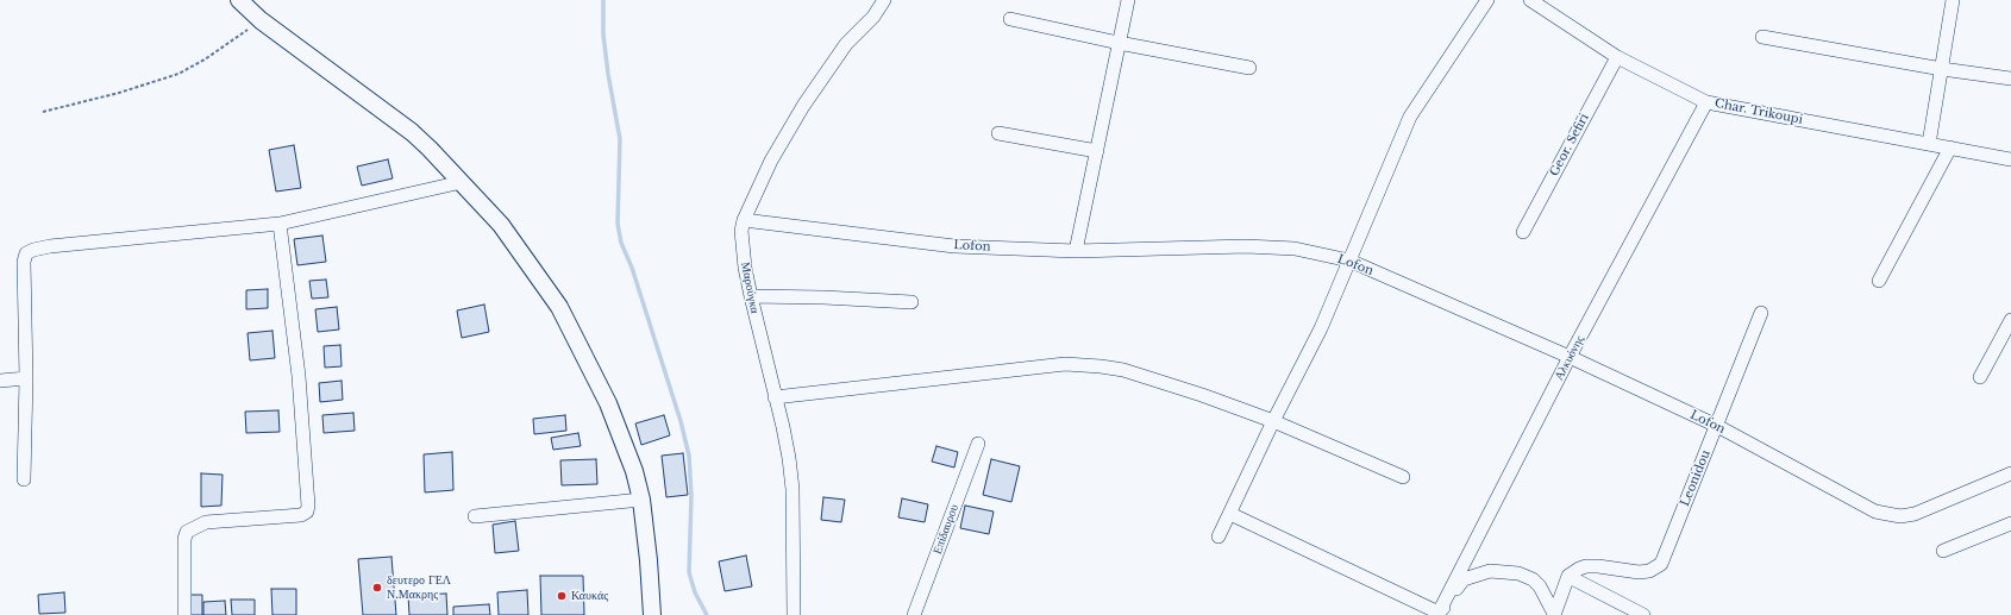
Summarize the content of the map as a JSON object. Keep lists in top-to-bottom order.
{
  "streets": {
    "street": [
      "Char. Trikoupi",
      "Geor. Sefiri",
      "Lofon",
      "Μαρούγκα",
      "Αλκυόνης",
      "Leonidou",
      "Επίδαυρου"
    ]
  },
  "crossings": [
    ["Char. Trikoupi", "Geor. Sefiri"],
    ["Char. Trikoupi", "Αλκυόνης"],
    ["Lofon", "Μαρούγκα"],
    ["Lofon", "Αλκυόνης"],
    ["Lofon", "Leonidou"]
  ],
  "places": ["δευτερο ΓΕΛ Ν.Μακρης", "Καυκάς"]
}
